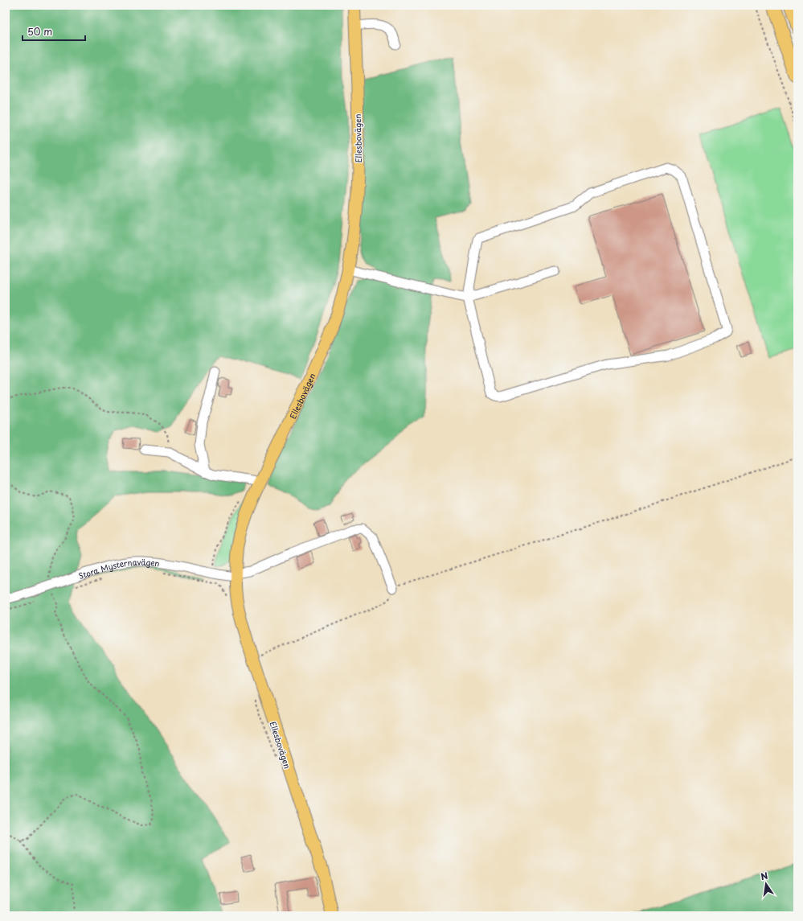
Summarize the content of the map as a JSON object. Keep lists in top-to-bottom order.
{
  "streets": {
    "main road": ["Ellesbovägen"],
    "street": ["Stora Mysternavägen"]
  },
  "crossings": [
    ["Ellesbovägen", "Stora Mysternavägen"]
  ],
  "scale_bar": "50 m",
  "north": "top"
}
